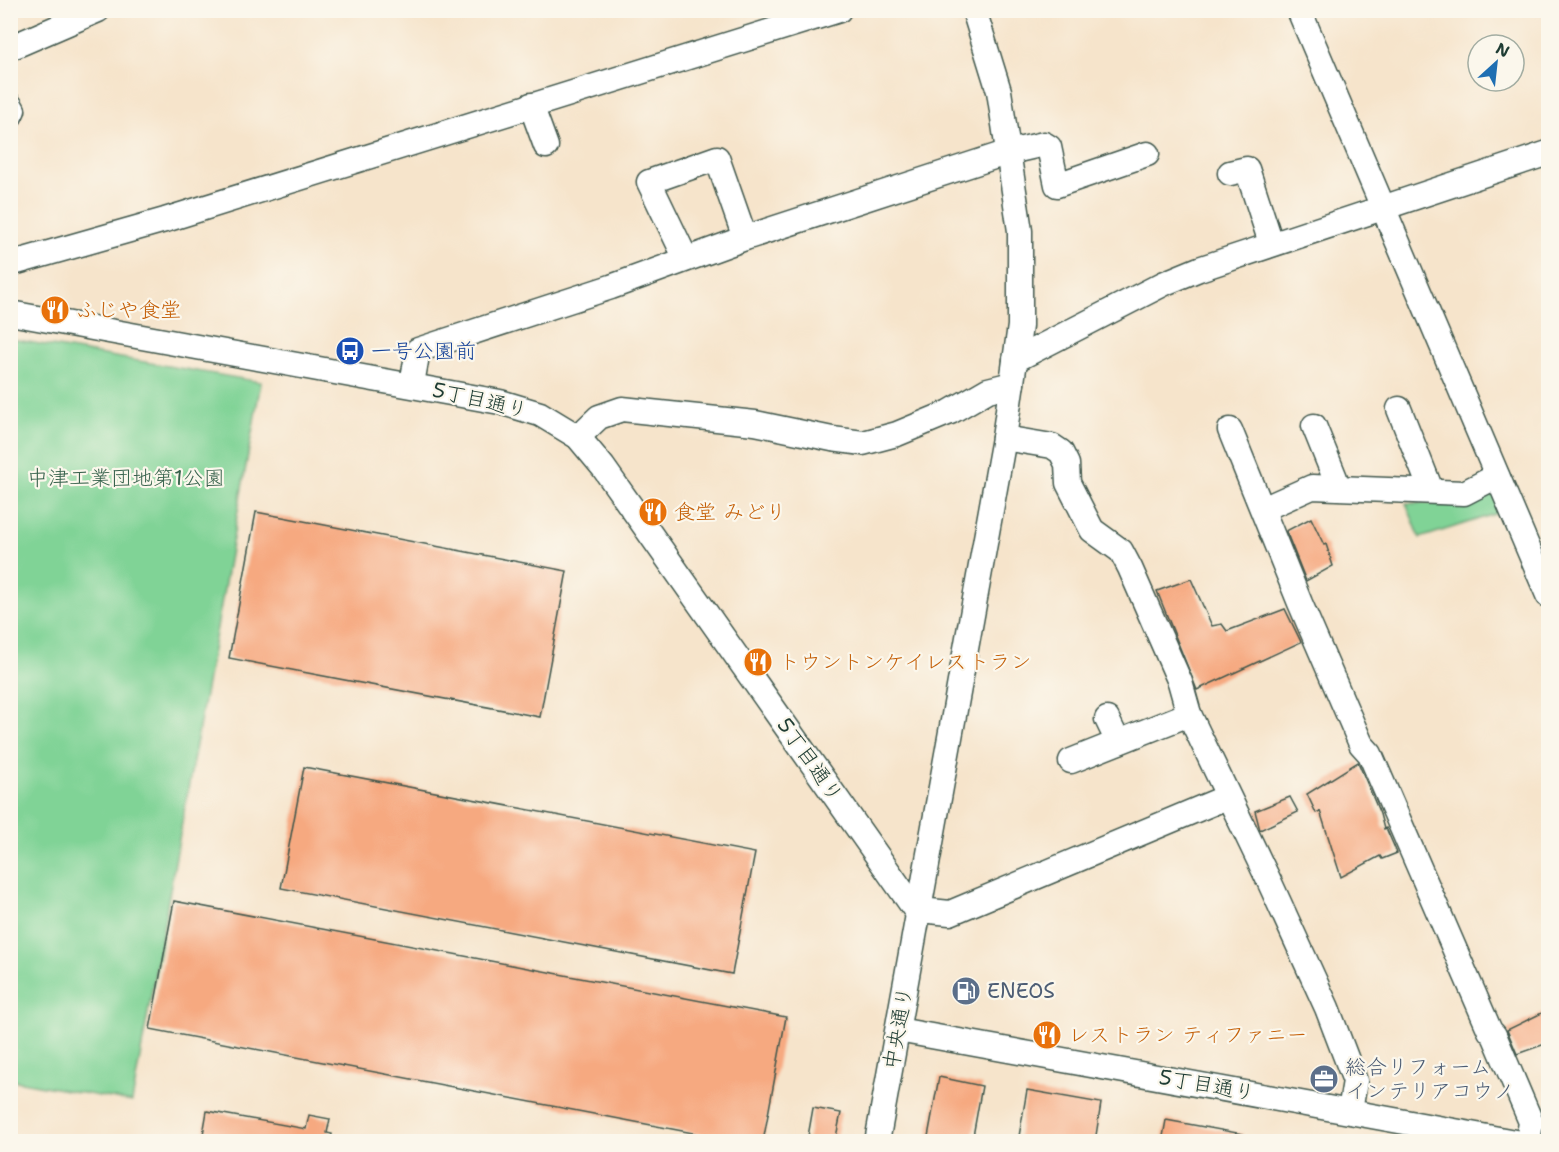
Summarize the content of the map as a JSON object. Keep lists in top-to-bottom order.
{
  "streets": {
    "street": ["5丁目通り", "中央通り"]
  },
  "crossings": [
    ["5丁目通り", "中央通り"]
  ],
  "parks": ["中津工業団地第1公園"],
  "places": {
    "restaurant": [
      "ふじや食堂",
      "食堂 みどり",
      "トウントンケイレストラン",
      "レストラン ティファニー"
    ],
    "bus stop": ["一号公園前"],
    "fuel station": ["ENEOS"],
    "office": ["総合リフォーム インテリアコウノ"]
  },
  "north": "top right"
}
